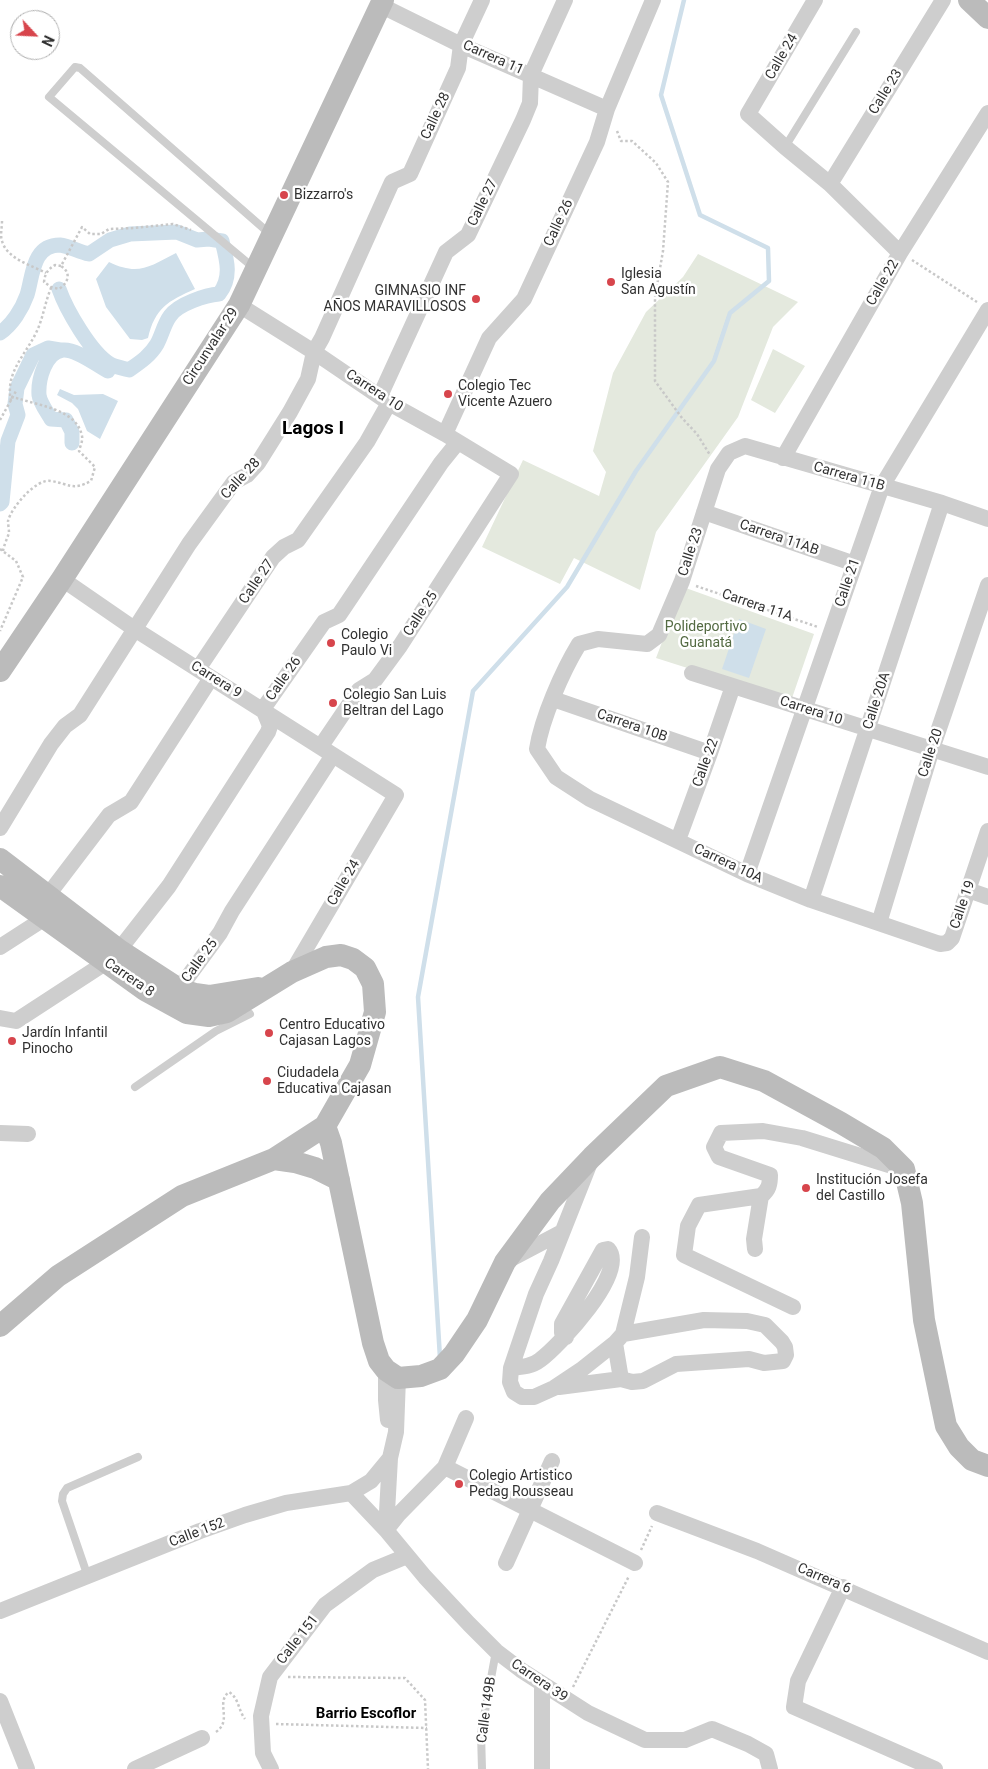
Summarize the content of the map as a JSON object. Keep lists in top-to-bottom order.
{
  "streets": {
    "street": [
      "Calle 24",
      "Carrera 11",
      "Calle 23",
      "Calle 28",
      "Calle 27",
      "Calle 26",
      "Calle 22",
      "Circunvalar 29",
      "Carrera 10",
      "Carrera 11B",
      "Carrera 11AB",
      "Calle 21",
      "Calle 25",
      "Carrera 9",
      "Calle 20A",
      "Carrera 10B",
      "Calle 20",
      "Carrera 10A",
      "Calle 19",
      "Carrera 8",
      "Calle 152",
      "Carrera 6",
      "Calle 151",
      "Carrera 39"
    ],
    "lane": ["Calle 149B"],
    "path": ["Carrera 11A"]
  },
  "crossings": [
    ["Calle 24", "Carrera 9"],
    ["Calle 24", "Carrera 8"],
    ["Carrera 11", "Calle 28"],
    ["Carrera 11", "Calle 27"],
    ["Carrera 11", "Calle 26"],
    ["Carrera 11", "Circunvalar 29"],
    ["Calle 23", "Carrera 11B"],
    ["Calle 23", "Carrera 11AB"],
    ["Calle 23", "Carrera 11A"],
    ["Calle 23", "Carrera 10B"],
    ["Calle 23", "Carrera 10A"],
    ["Calle 28", "Carrera 10"],
    ["Calle 28", "Carrera 9"],
    ["Calle 27", "Carrera 10"],
    ["Calle 27", "Carrera 9"],
    ["Calle 27", "Carrera 8"],
    ["Calle 26", "Carrera 10"],
    ["Calle 26", "Carrera 9"],
    ["Calle 26", "Carrera 8"],
    ["Calle 22", "Carrera 10"],
    ["Calle 22", "Carrera 11B"],
    ["Calle 22", "Carrera 10B"],
    ["Calle 22", "Carrera 10A"],
    ["Circunvalar 29", "Carrera 10"],
    ["Circunvalar 29", "Carrera 9"],
    ["Carrera 10", "Calle 21"],
    ["Carrera 10", "Calle 25"],
    ["Carrera 10", "Calle 20A"],
    ["Carrera 10", "Calle 20"],
    ["Carrera 11B", "Calle 21"],
    ["Carrera 11B", "Calle 20A"],
    ["Carrera 11AB", "Calle 21"],
    ["Calle 21", "Carrera 11A"],
    ["Calle 21", "Carrera 10A"],
    ["Calle 25", "Carrera 9"],
    ["Calle 25", "Carrera 8"],
    ["Calle 20A", "Carrera 10A"],
    ["Carrera 10B", "Carrera 10A"],
    ["Calle 20", "Carrera 10A"],
    ["Carrera 10A", "Calle 19"],
    ["Calle 152", "Carrera 39"],
    ["Calle 151", "Carrera 39"],
    ["Carrera 39", "Calle 149B"]
  ],
  "districts": ["Lagos I", "Barrio Escoflor"],
  "parks": ["Polideportivo Guanatá"],
  "places": [
    "Bizzarro's",
    "Iglesia San Agustín",
    "GIMNASIO INF AÑOS MARAVILLOSOS",
    "Colegio Tec Vicente Azuero",
    "Colegio Paulo Vi",
    "Colegio San Luis Beltran del Lago",
    "Centro Educativo Cajasan Lagos",
    "Jardín Infantil Pinocho",
    "Ciudadela Educativa Cajasan",
    "Institución Josefa del Castillo",
    "Colegio Artistico Pedag Rousseau"
  ],
  "north": "bottom right"
}
